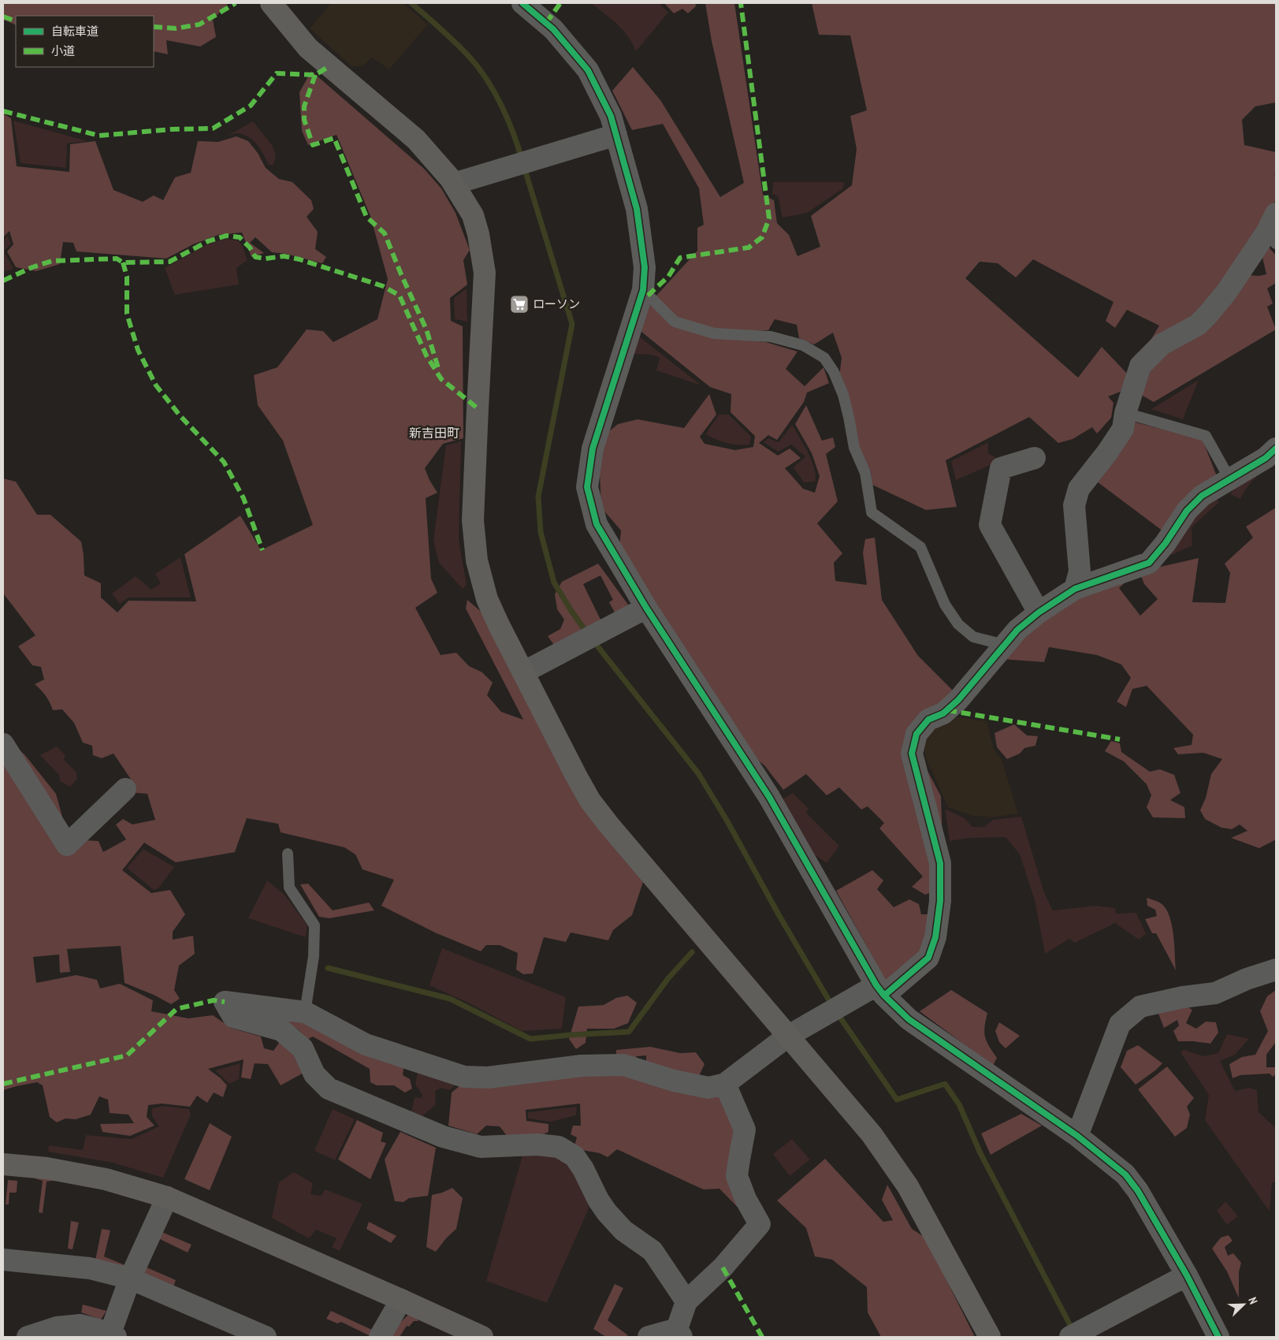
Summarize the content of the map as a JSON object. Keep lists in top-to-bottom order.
{
  "districts": ["新吉田町"],
  "places": {
    "supermarket": ["ローソン"]
  },
  "legend": ["自転車道", "小道"],
  "north": "top right"
}
